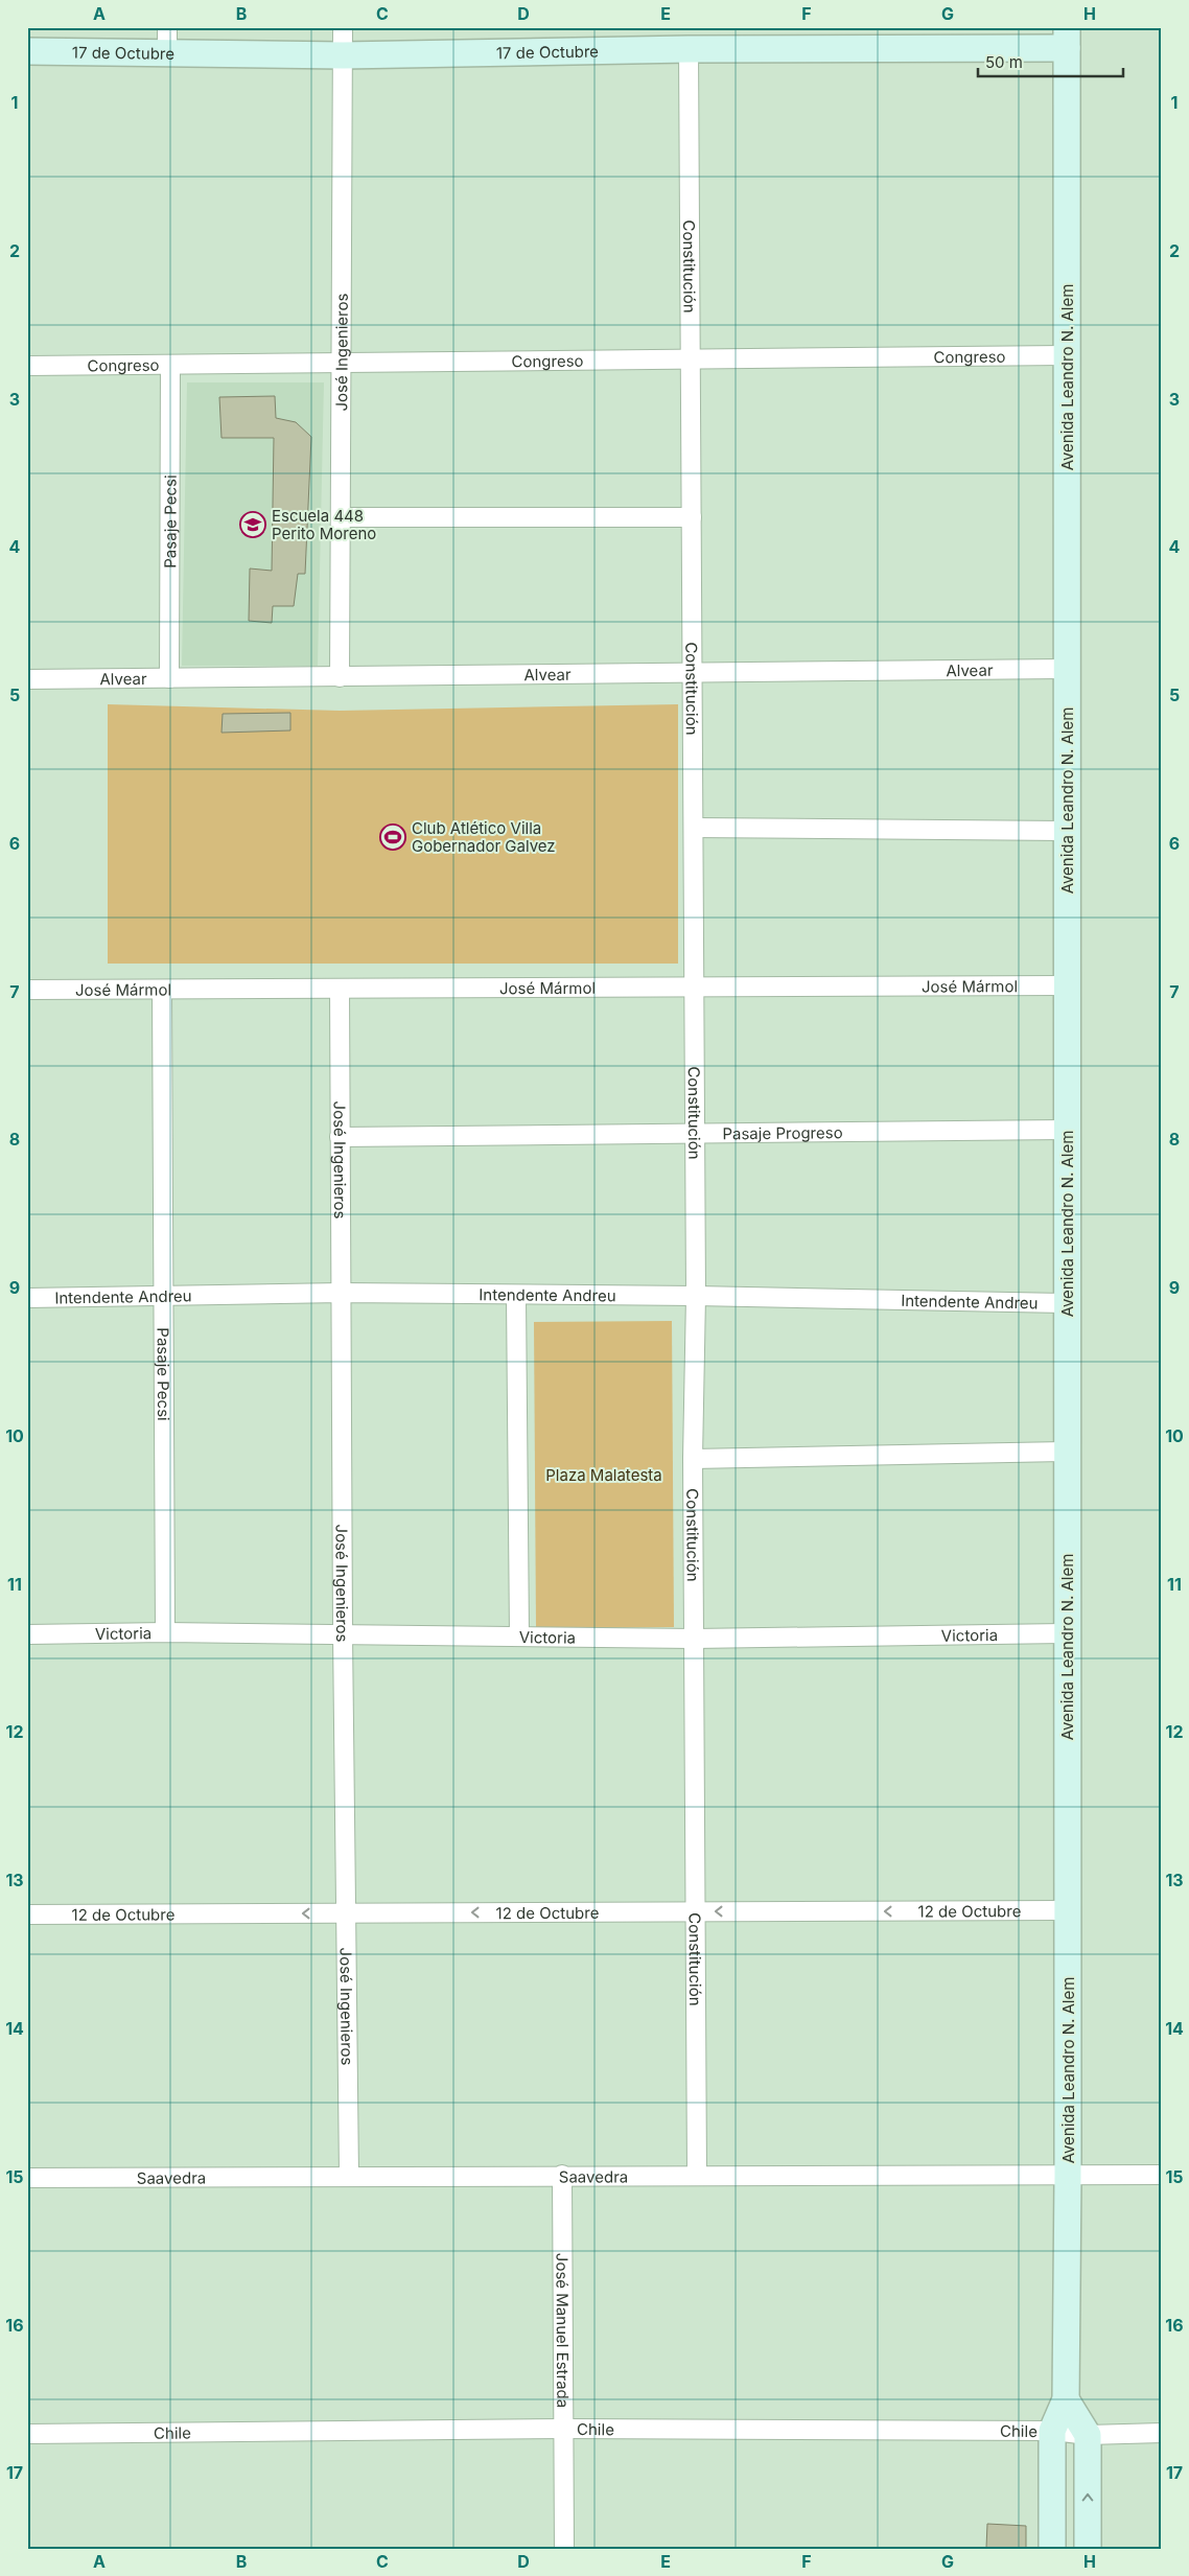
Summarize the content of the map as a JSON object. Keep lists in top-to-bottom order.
{
  "streets": {
    "street": [
      "17 de Octubre",
      "Constitución",
      "José Ingenieros",
      "Congreso",
      "Avenida Leandro N. Alem",
      "Pasaje Pecsi",
      "Alvear",
      "José Mármol",
      "Pasaje Progreso",
      "Intendente Andreu",
      "Victoria",
      "12 de Octubre",
      "Saavedra",
      "José Manuel Estrada",
      "Chile"
    ]
  },
  "crossings": [
    ["17 de Octubre", "Constitución"],
    ["17 de Octubre", "José Ingenieros"],
    ["17 de Octubre", "Avenida Leandro N. Alem"],
    ["Constitución", "Congreso"],
    ["Constitución", "Alvear"],
    ["Constitución", "José Mármol"],
    ["Constitución", "Pasaje Progreso"],
    ["Constitución", "Intendente Andreu"],
    ["Constitución", "Victoria"],
    ["Constitución", "12 de Octubre"],
    ["Constitución", "Saavedra"],
    ["José Ingenieros", "Congreso"],
    ["José Ingenieros", "Alvear"],
    ["José Ingenieros", "José Mármol"],
    ["José Ingenieros", "Pasaje Progreso"],
    ["José Ingenieros", "Intendente Andreu"],
    ["José Ingenieros", "Victoria"],
    ["José Ingenieros", "12 de Octubre"],
    ["José Ingenieros", "Saavedra"],
    ["Congreso", "Avenida Leandro N. Alem"],
    ["Congreso", "Pasaje Pecsi"],
    ["Avenida Leandro N. Alem", "Alvear"],
    ["Avenida Leandro N. Alem", "José Mármol"],
    ["Avenida Leandro N. Alem", "Pasaje Progreso"],
    ["Avenida Leandro N. Alem", "Intendente Andreu"],
    ["Avenida Leandro N. Alem", "Victoria"],
    ["Avenida Leandro N. Alem", "12 de Octubre"],
    ["Avenida Leandro N. Alem", "Saavedra"],
    ["Avenida Leandro N. Alem", "Chile"],
    ["Pasaje Pecsi", "Alvear"],
    ["Pasaje Pecsi", "José Mármol"],
    ["Pasaje Pecsi", "Intendente Andreu"],
    ["Pasaje Pecsi", "Victoria"],
    ["Saavedra", "José Manuel Estrada"],
    ["José Manuel Estrada", "Chile"]
  ],
  "one_way": ["12 de Octubre"],
  "parks": ["Plaza Malatesta"],
  "places": {
    "school or university": ["Escuela 448 Perito Moreno"],
    "sports": ["Club Atlético Villa Gobernador Galvez"]
  },
  "scale_bar": "50 m",
  "grid": {
    "columns": [
      "A",
      "B",
      "C",
      "D",
      "E",
      "F",
      "G",
      "H"
    ],
    "rows": [
      "1",
      "2",
      "3",
      "4",
      "5",
      "6",
      "7",
      "8",
      "9",
      "10",
      "11",
      "12",
      "13",
      "14",
      "15",
      "16",
      "17"
    ]
  }
}
